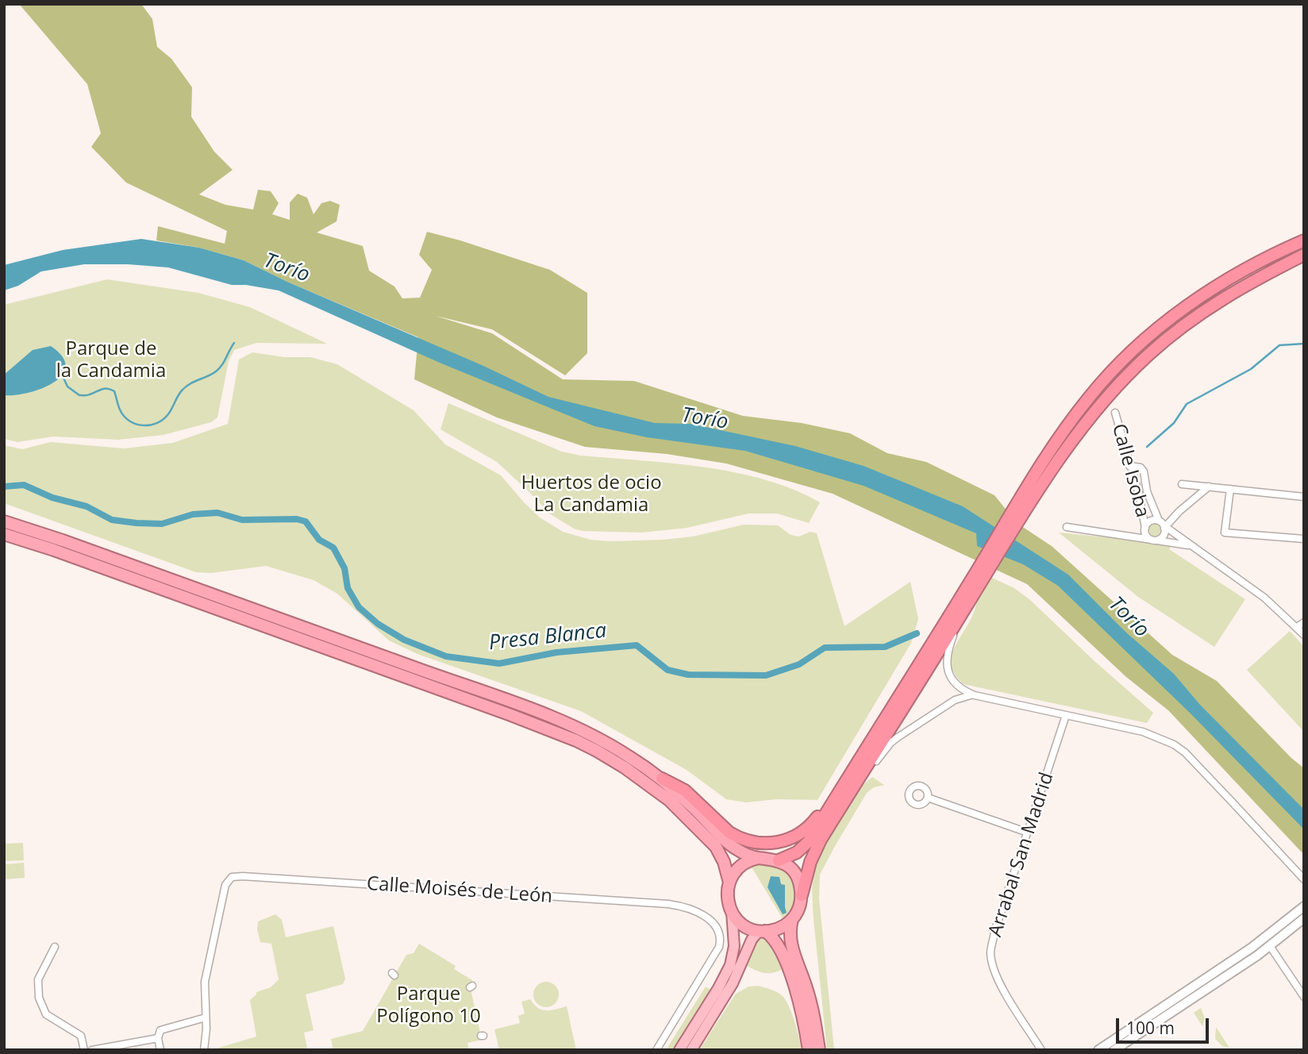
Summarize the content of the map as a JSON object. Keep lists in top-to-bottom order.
{
  "streets": {
    "street": ["Calle Isoba", "Arrabal San Madrid", "Calle Moisés de León"]
  },
  "water": ["Torío", "Presa Blanca"],
  "parks": ["Parque de la Candamia", "Huertos de ocio La Candamia", "Parque Polígono 10"],
  "scale_bar": "100 m"
}
